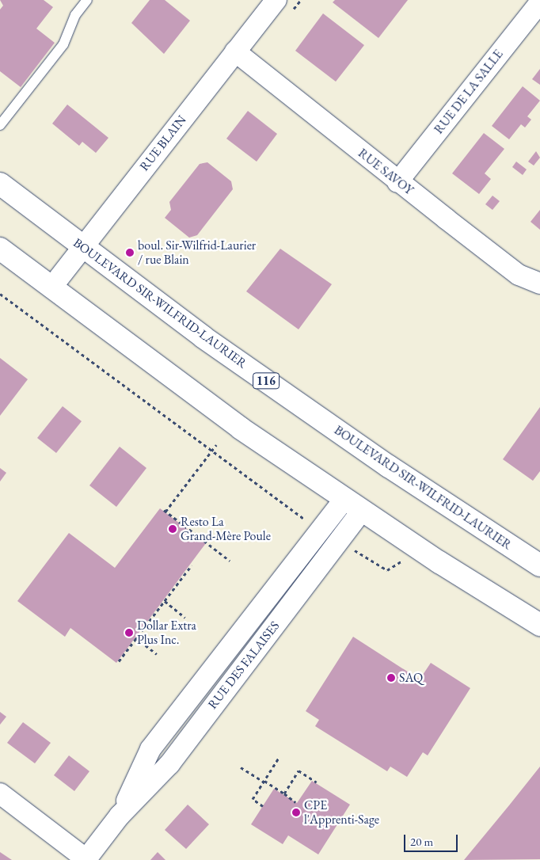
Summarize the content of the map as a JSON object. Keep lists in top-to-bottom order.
{
  "streets": {
    "main road": ["BOULEVARD SIR-WILFRID-LAURIER", "116"],
    "street": [
      "RUE DE LA SALLE",
      "RUE BLAIN",
      "RUE SAVOY",
      "RUE DES FALAISES"
    ]
  },
  "crossings": [
    ["RUE DE LA SALLE", "RUE SAVOY"],
    ["RUE BLAIN", "RUE SAVOY"],
    ["RUE BLAIN", "BOULEVARD SIR-WILFRID-LAURIER"]
  ],
  "places": [
    "boul. Sir-Wilfrid-Laurier / rue Blain",
    "Resto La Grand-Mère Poule",
    "Dollar Extra Plus Inc.",
    "SAQ",
    "CPE l'Apprenti-Sage"
  ],
  "scale_bar": "20 m"
}
